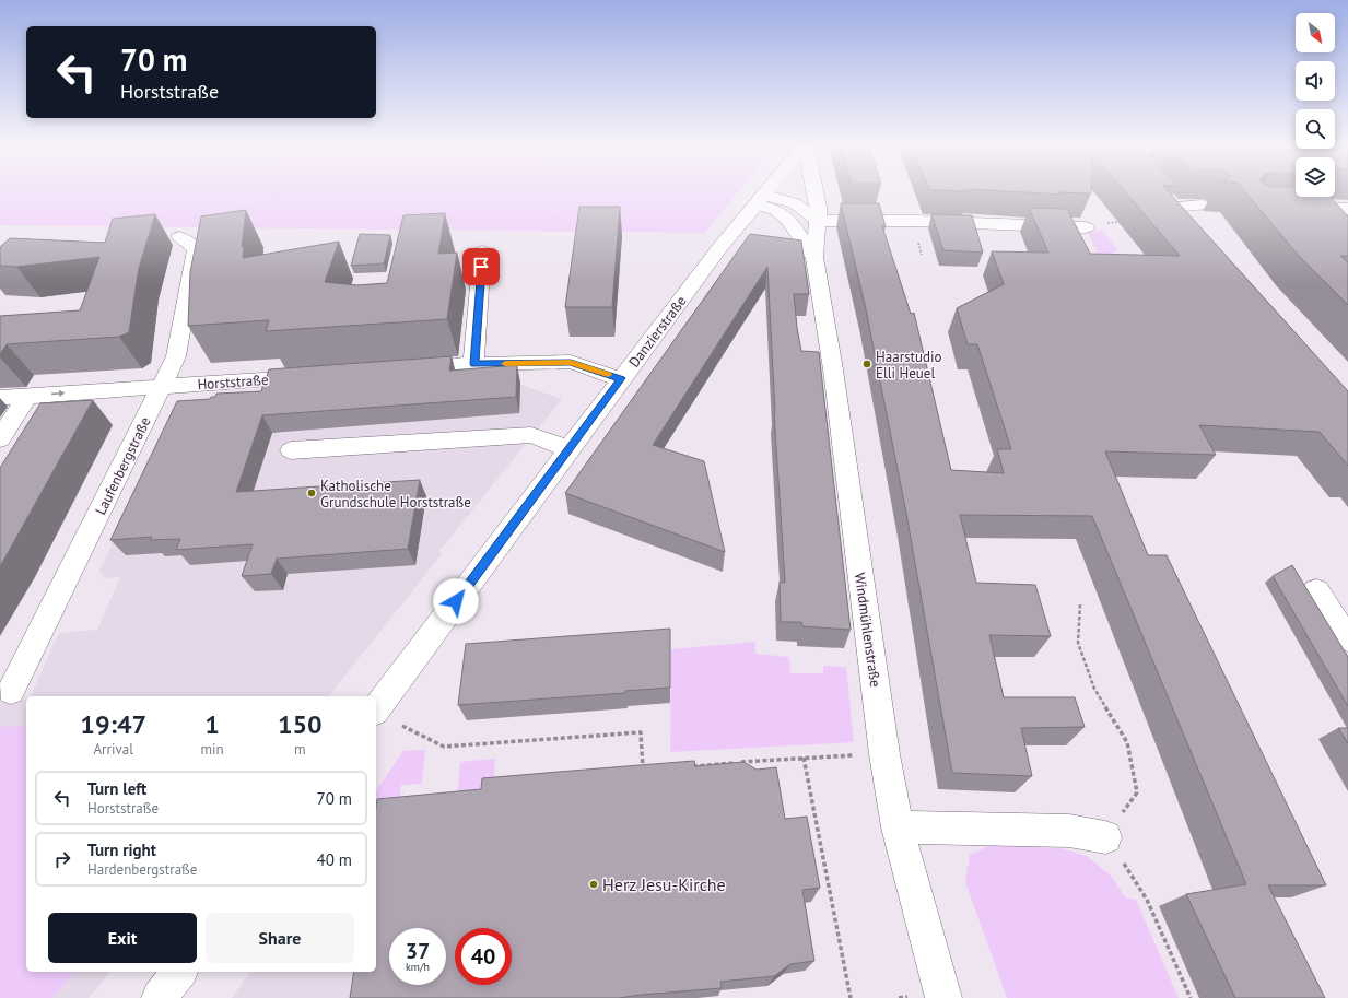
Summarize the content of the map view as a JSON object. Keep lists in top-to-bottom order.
{
  "streets": {
    "street": [
      "Danzierstraße",
      "Horststraße",
      "Laufenbergstraße",
      "Windmühlenstraße"
    ]
  },
  "crossings": [
    ["Danzierstraße", "Windmühlenstraße"],
    ["Horststraße", "Laufenbergstraße"]
  ],
  "one_way": ["Horststraße"],
  "places": ["Haarstudio Elli Heuel", "Katholische Grundschule Horststraße", "Herz Jesu-Kirche"],
  "north": "bottom right",
  "page": {
    "turn": ["70 m", "Horststraße"],
    "eta": [
      "19:47",
      "Arrival",
      "1",
      "min",
      "150",
      "m"
    ],
    "list": [
      {
        "name": "Turn left",
        "note": "Horststraße",
        "value": "70 m"
      },
      {
        "name": "Turn right",
        "note": "Hardenbergstraße",
        "value": "40 m"
      }
    ],
    "buttons": ["Exit", "Share"],
    "speed": "37 km/h",
    "limit": "40"
  }
}
